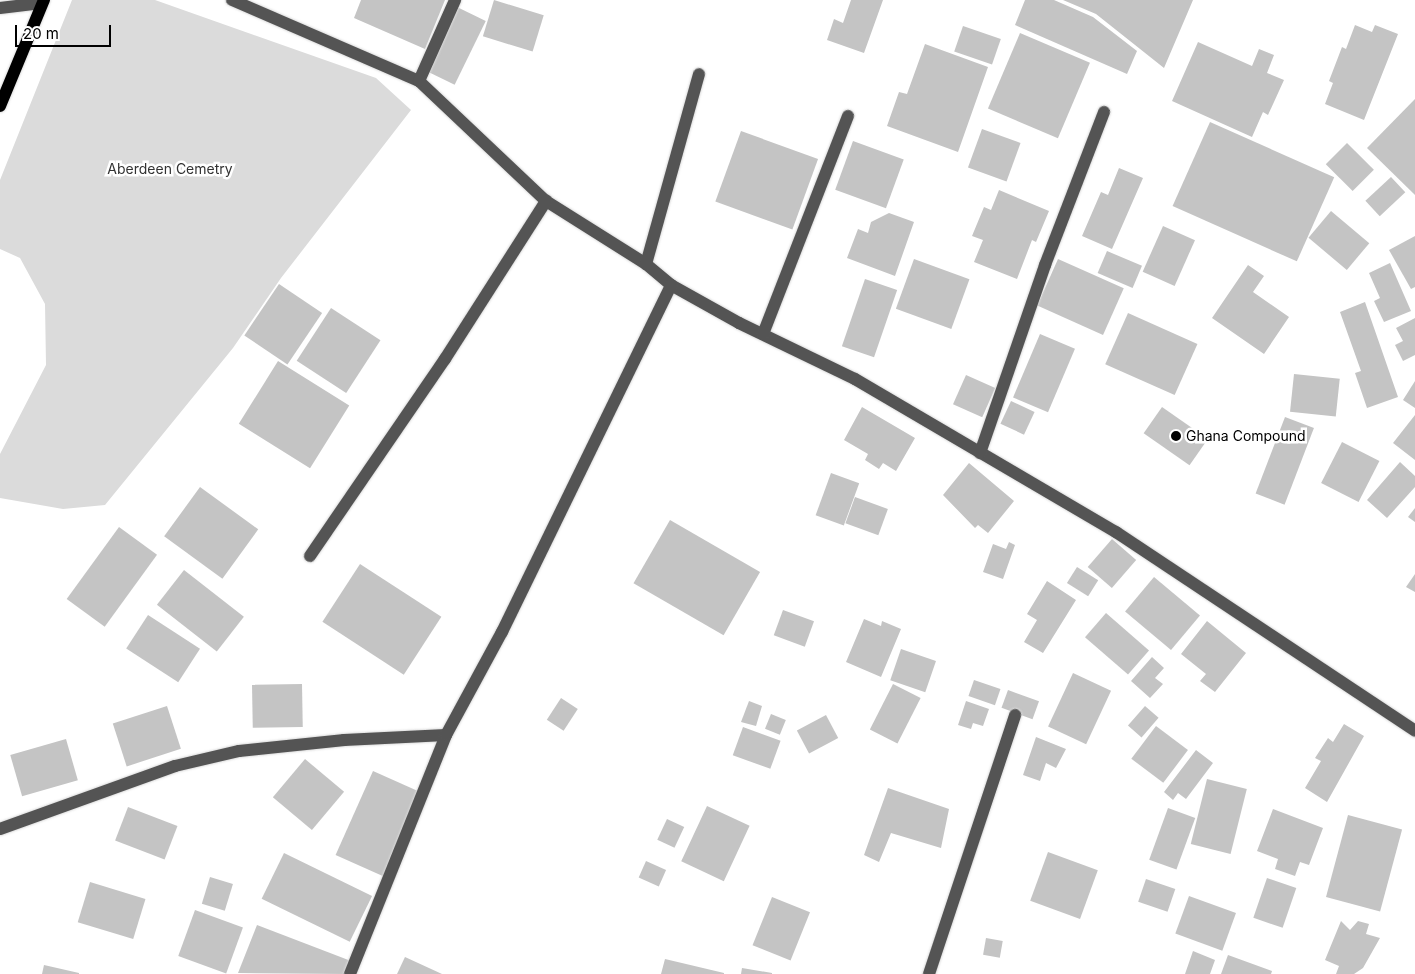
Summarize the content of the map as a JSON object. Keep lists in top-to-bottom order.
{
  "parks": ["Aberdeen Cemetry"],
  "places": ["Ghana Compound"],
  "scale_bar": "20 m"
}
